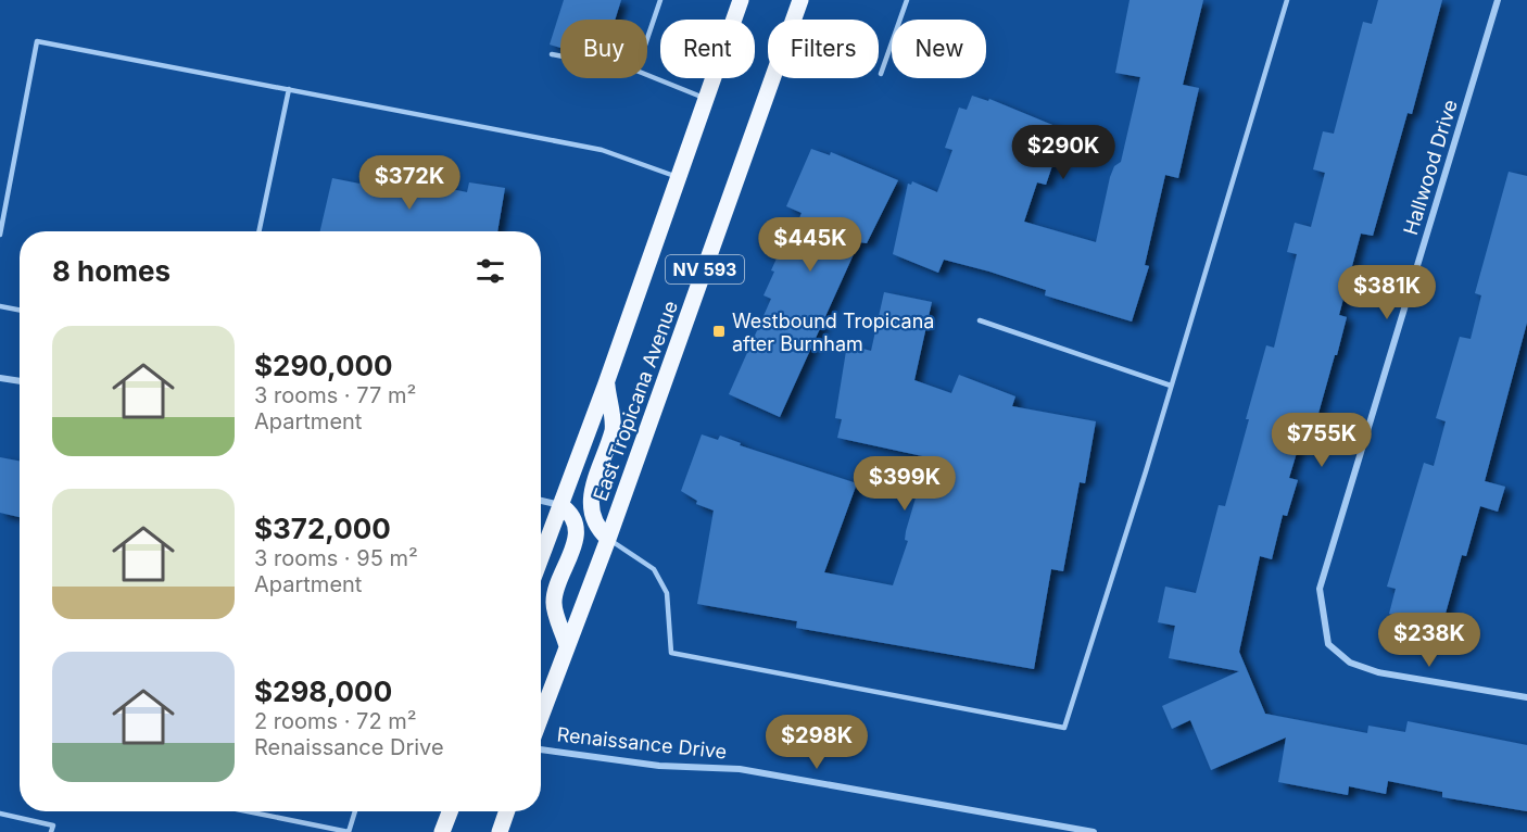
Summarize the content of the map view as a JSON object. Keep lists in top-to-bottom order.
{
  "streets": {
    "main road": ["NV 593", "East Tropicana Avenue"],
    "street": ["Hallwood Drive", "Renaissance Drive"]
  },
  "places": {
    "transit": ["Westbound Tropicana after Burnham"]
  },
  "page": {
    "chip": [
      "Buy",
      "Rent",
      "Filters",
      "New"
    ],
    "price": [
      "$290K",
      "$372K",
      "$445K",
      "$381K",
      "$755K",
      "$399K",
      "$238K",
      "$298K"
    ],
    "heading": "8 homes",
    "list": [
      {
        "name": "$290,000",
        "note": "3 rooms · 77 m² · Apartment"
      },
      {
        "name": "$372,000",
        "note": "3 rooms · 95 m² · Apartment"
      },
      {
        "name": "$298,000",
        "note": "2 rooms · 72 m² · Renaissance Drive"
      }
    ]
  }
}
